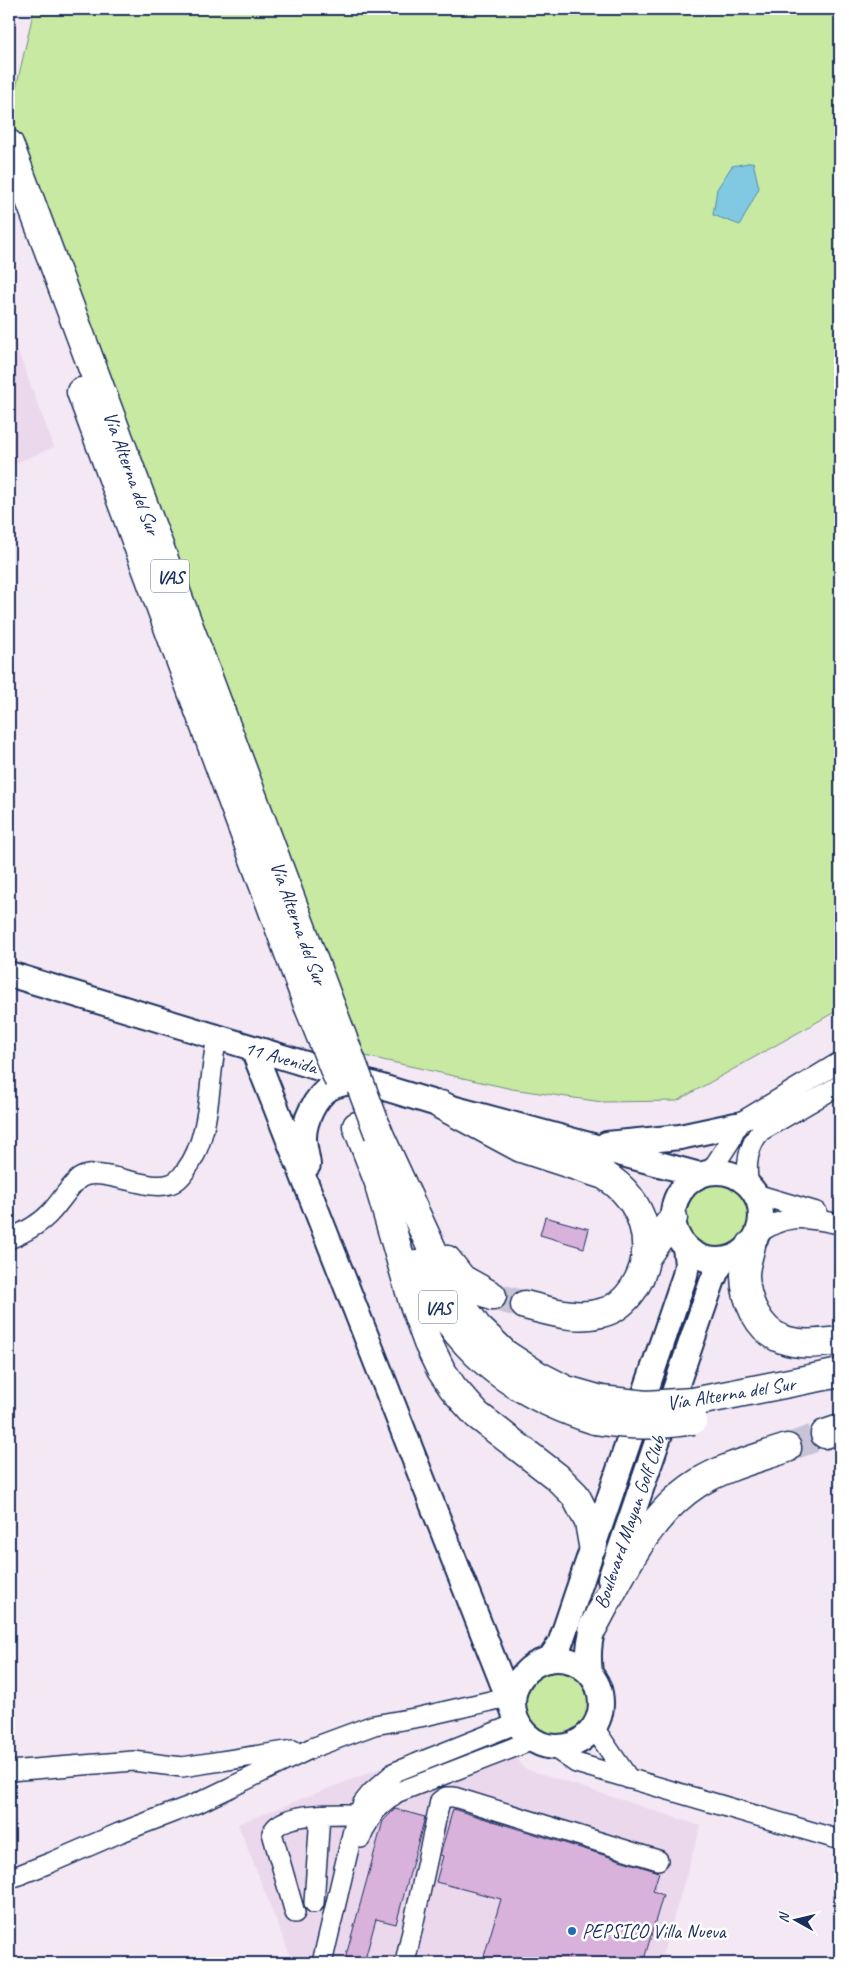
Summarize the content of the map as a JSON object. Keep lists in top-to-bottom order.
{
  "streets": {
    "highway": ["Vía Alterna del Sur", "VAS"],
    "main road": ["11 Avenida", "Boulevard Mayan Golf Club"]
  },
  "crossings": [
    ["11 Avenida", "Boulevard Mayan Golf Club"]
  ],
  "places": ["PEPSICO Villa Nueva"],
  "north": "left"
}
